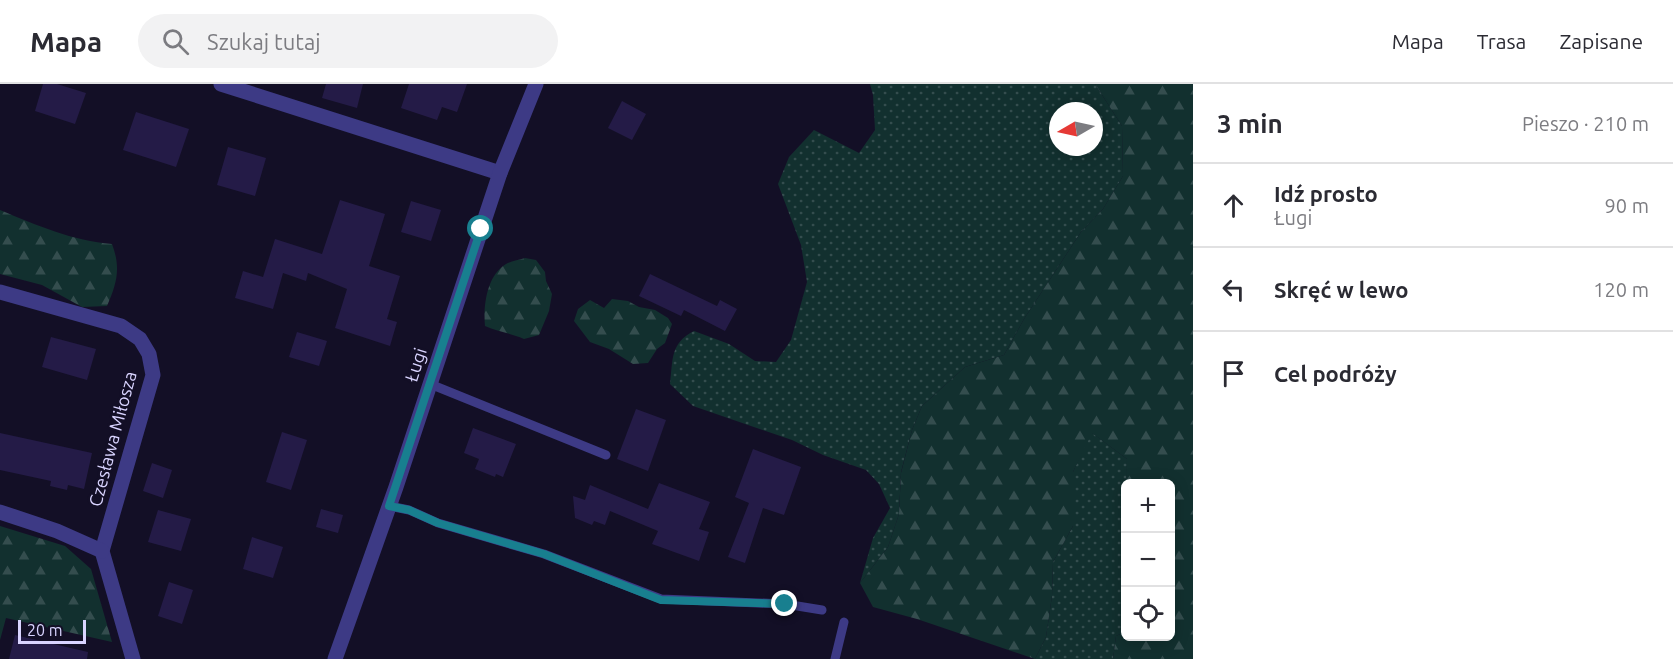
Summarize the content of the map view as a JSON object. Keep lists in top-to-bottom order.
{
  "streets": {
    "street": ["Ługi", "Czesława Miłosza"]
  },
  "scale_bar": "20 m",
  "north": "left",
  "page": {
    "header": "Mapa",
    "search": "Szukaj tutaj",
    "nav": ["Mapa", "Trasa", "Zapisane"],
    "heading": ["3 min", "Pieszo · 210 m"],
    "list": [
      ["Idź prosto", "Ługi", "90 m"],
      ["Skręć w lewo", "120 m"],
      "Cel podróży"
    ],
    "map_buttons": ["+", "−"],
    "scale": "20 m"
  }
}
